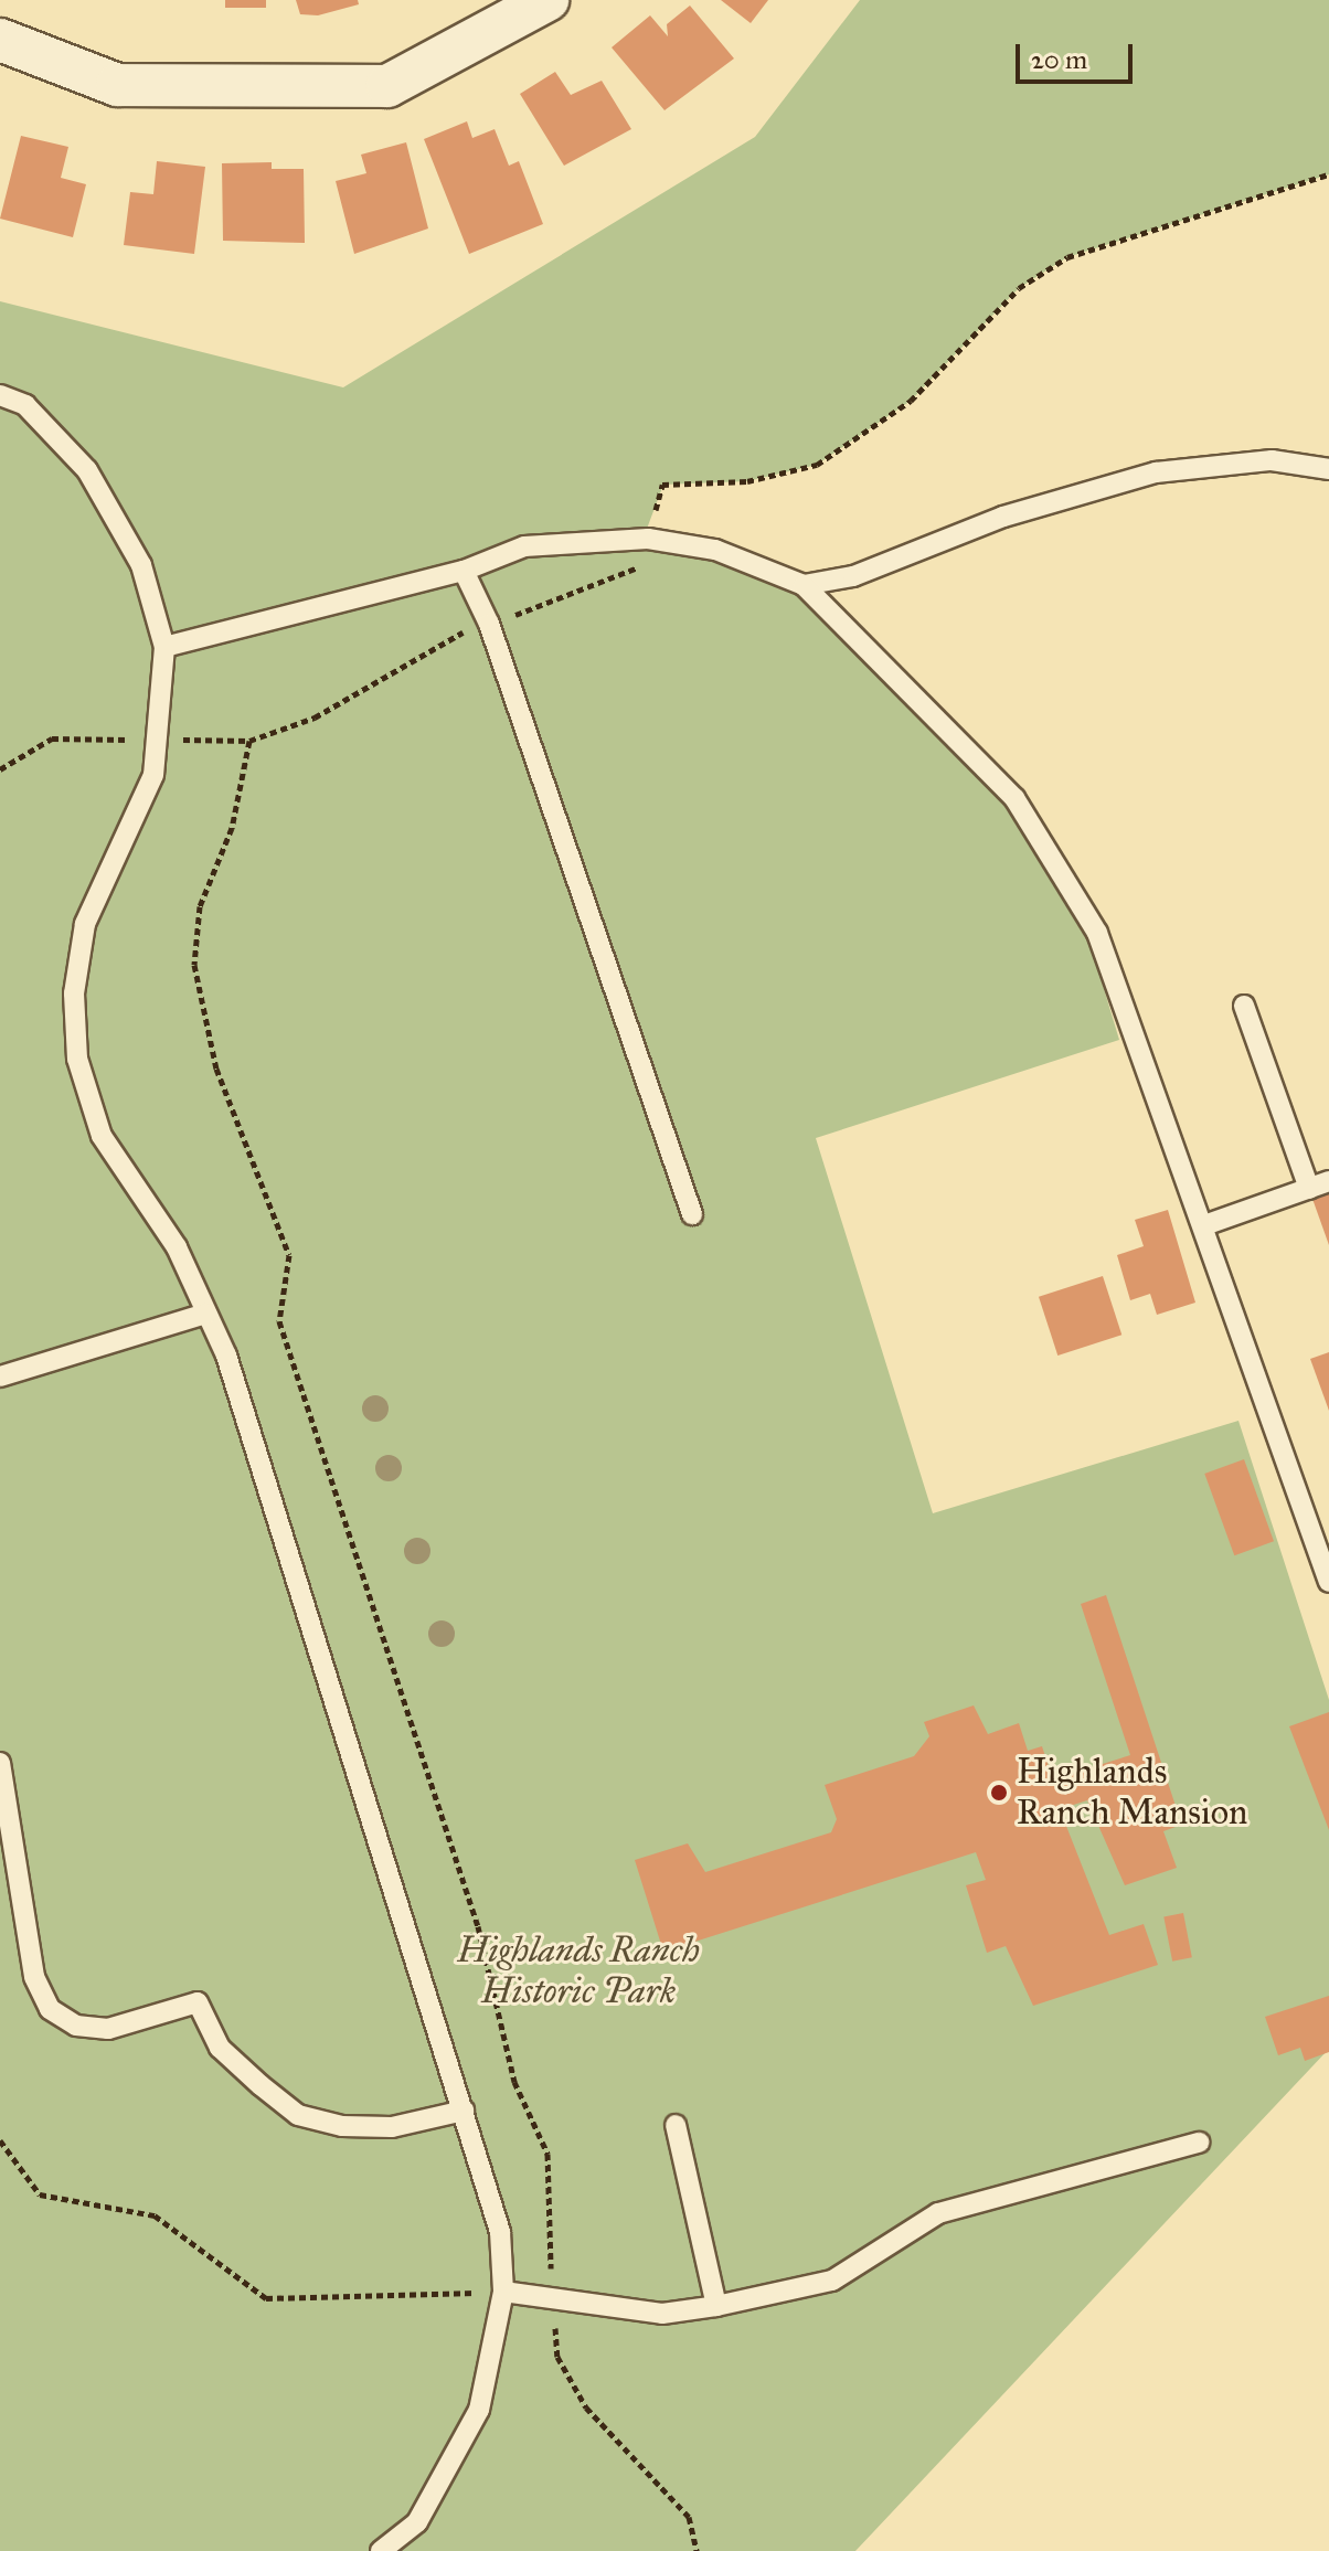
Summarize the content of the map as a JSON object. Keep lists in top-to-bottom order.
{
  "parks": ["Highlands Ranch Historic Park"],
  "places": ["Highlands Ranch Mansion"],
  "scale_bar": "20 m"
}
